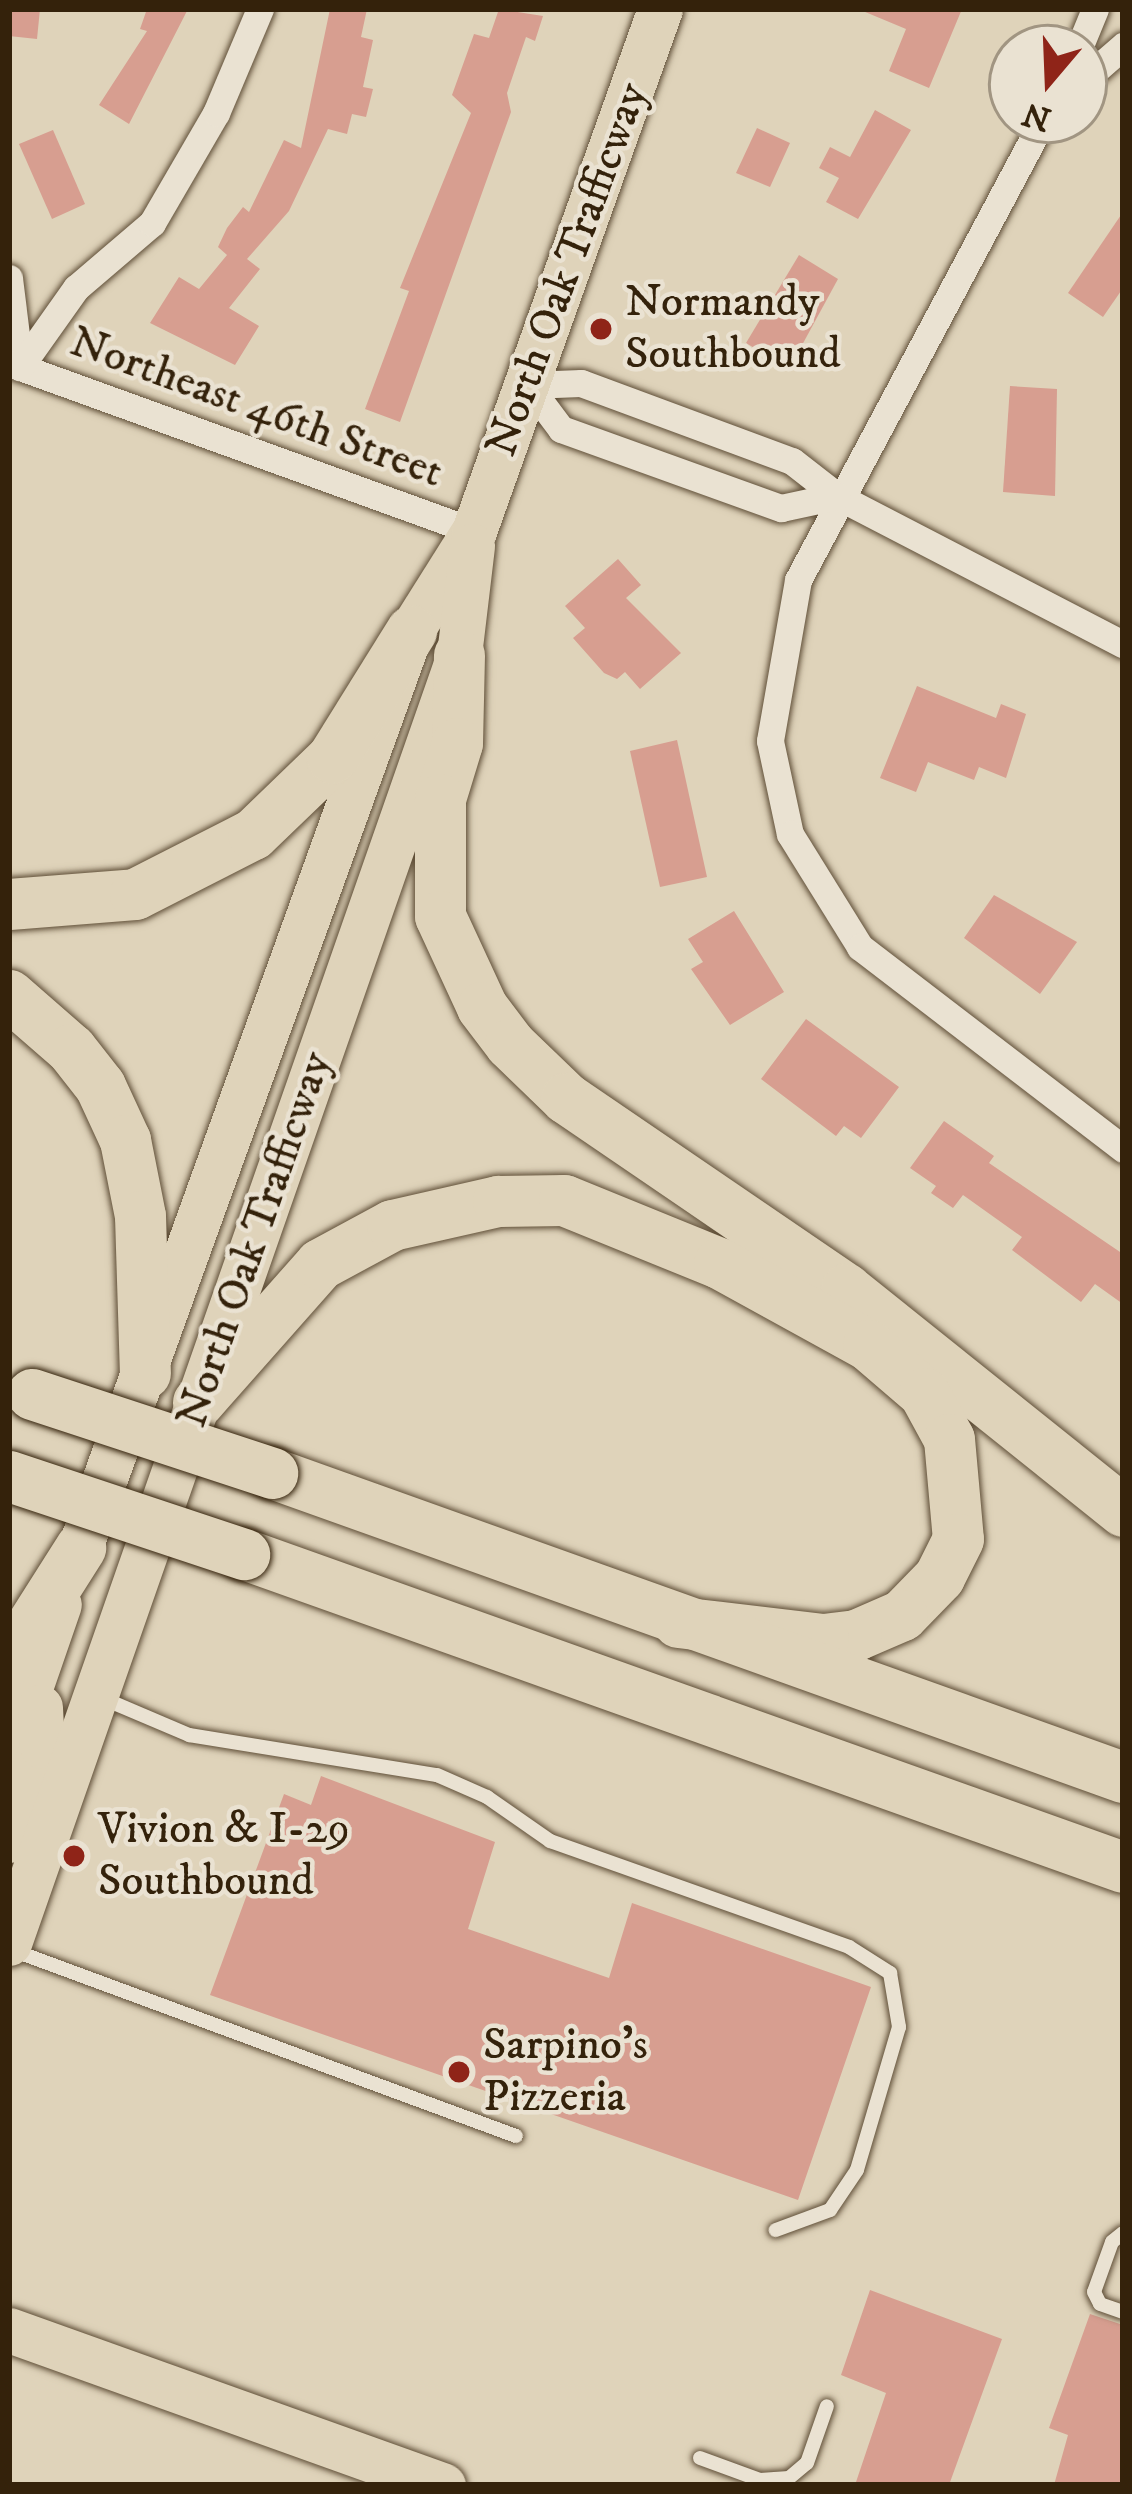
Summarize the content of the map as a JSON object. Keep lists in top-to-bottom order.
{
  "streets": {
    "main road": ["North Oak Trafficway"],
    "street": ["Northeast 46th Street"]
  },
  "crossings": [
    ["North Oak Trafficway", "Northeast 46th Street"]
  ],
  "places": ["Normandy Southbound", "Vivion & I-29 Southbound", "Sarpino's Pizzeria"],
  "north": "bottom"
}
